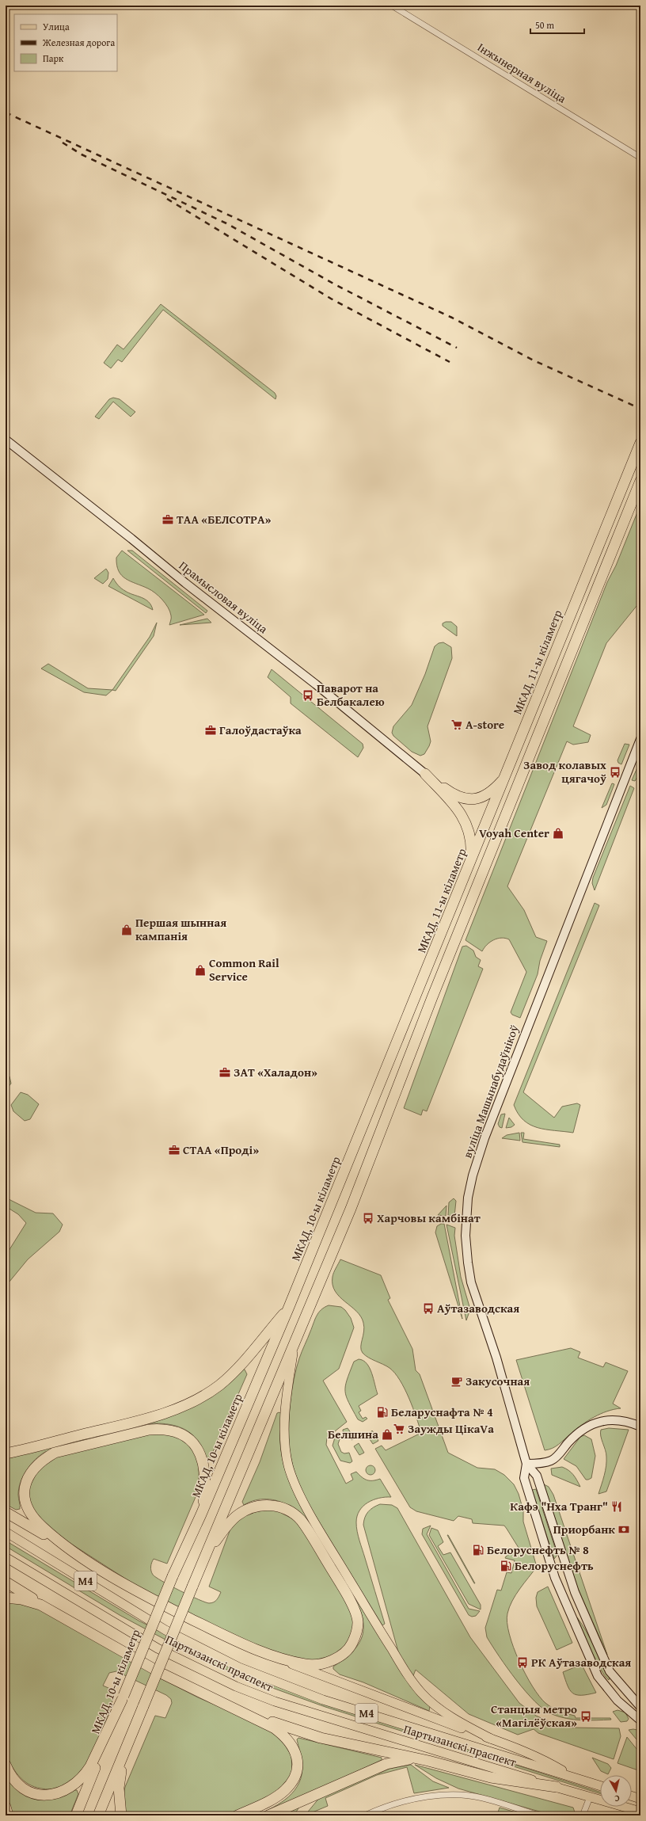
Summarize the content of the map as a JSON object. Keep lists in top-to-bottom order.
{
  "streets": {
    "highway": ["МКАД, 11-ы кіламетр", "МКАД, 10-ы кіламетр"],
    "main road": [
      "Прамысловая вуліца",
      "вуліца Машынабудаўнікоў",
      "М4",
      "Партызанскі праспект"
    ],
    "street": ["Інжынерная вуліца"]
  },
  "crossings": [
    ["МКАД, 11-ы кіламетр", "МКАД, 10-ы кіламетр"]
  ],
  "places": {
    "office": [
      "ТАА «БЕЛСОТРА»",
      "Галоўдастаўка",
      "ЗАТ «Халадон»",
      "СТАА «Проді»"
    ],
    "bus stop": [
      "Паварот на Белбакалею",
      "Завод колавых цягачоў",
      "Харчовы камбінат",
      "Аўтазаводская",
      "РК Аўтазаводская",
      "Станцыя метро «Магілёўская»"
    ],
    "supermarket": ["А-store", "Заужды ЦікаVа"],
    "shop": [
      "Voyah Center",
      "Першая шынная кампанія",
      "Common Rail Service",
      "Белшина"
    ],
    "cafe": ["Закусочная"],
    "fuel station": ["Беларуснафта № 4", "Белоруснефть № 8", "Белоруснефть"],
    "restaurant": ["Кафэ \"Нха Транг\""],
    "bank": ["Приорбанк"]
  },
  "legend": ["Улица", "Железная дорога", "Парк"],
  "scale_bar": "50 m",
  "north": "bottom"
}
